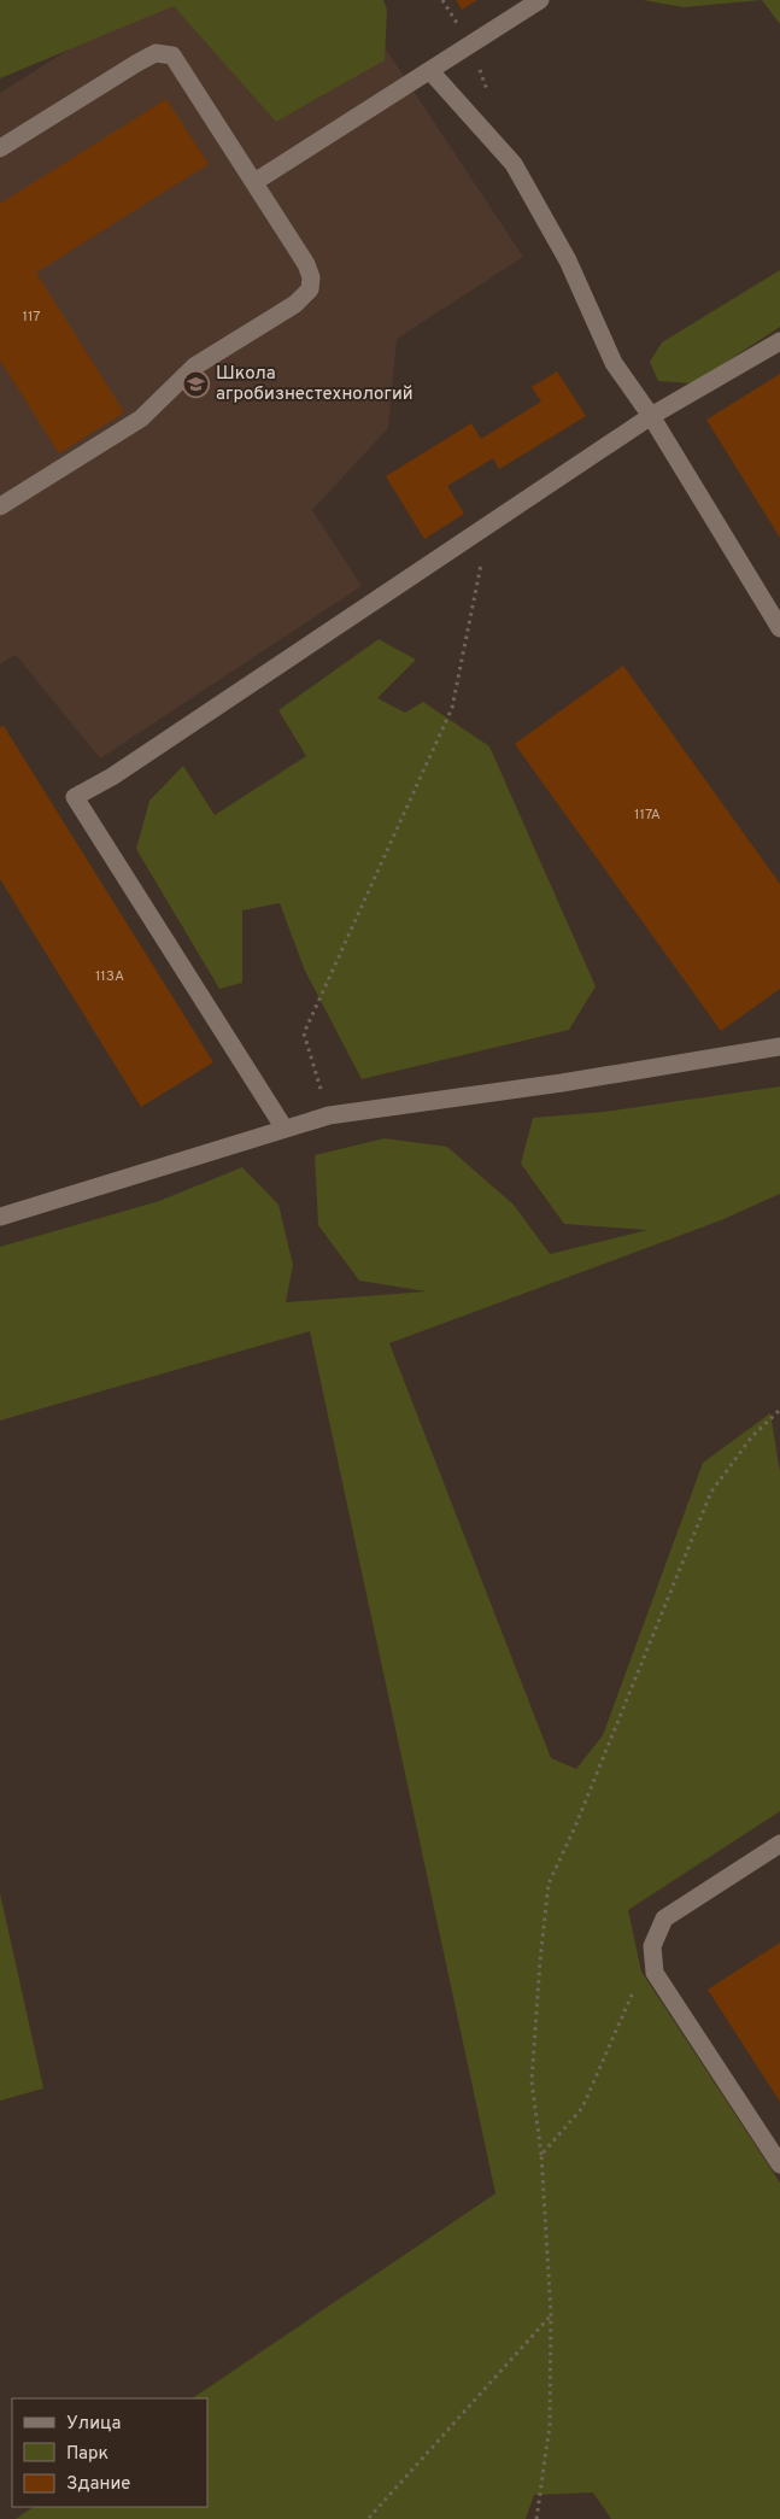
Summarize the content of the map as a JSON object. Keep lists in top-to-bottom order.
{
  "places": {
    "school or university": ["Школа агробизнестехнологий"]
  },
  "house_numbers": ["117", "117А", "113А"],
  "legend": ["Улица", "Парк", "Здание"]
}
